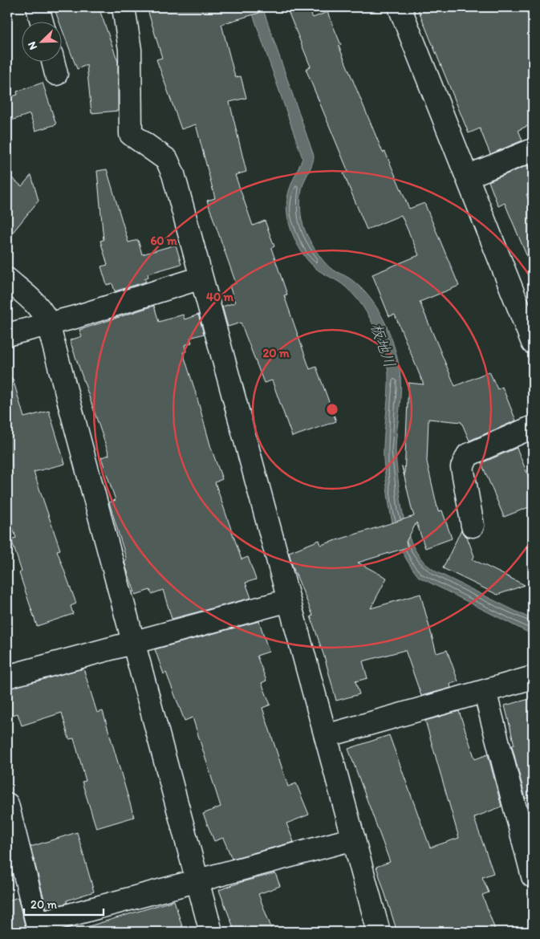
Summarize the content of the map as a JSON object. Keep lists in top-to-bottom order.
{
  "water": ["板地川"],
  "scale_bar": "20 m",
  "north": "bottom left",
  "rings": ["60 m", "40 m", "20 m"]
}
